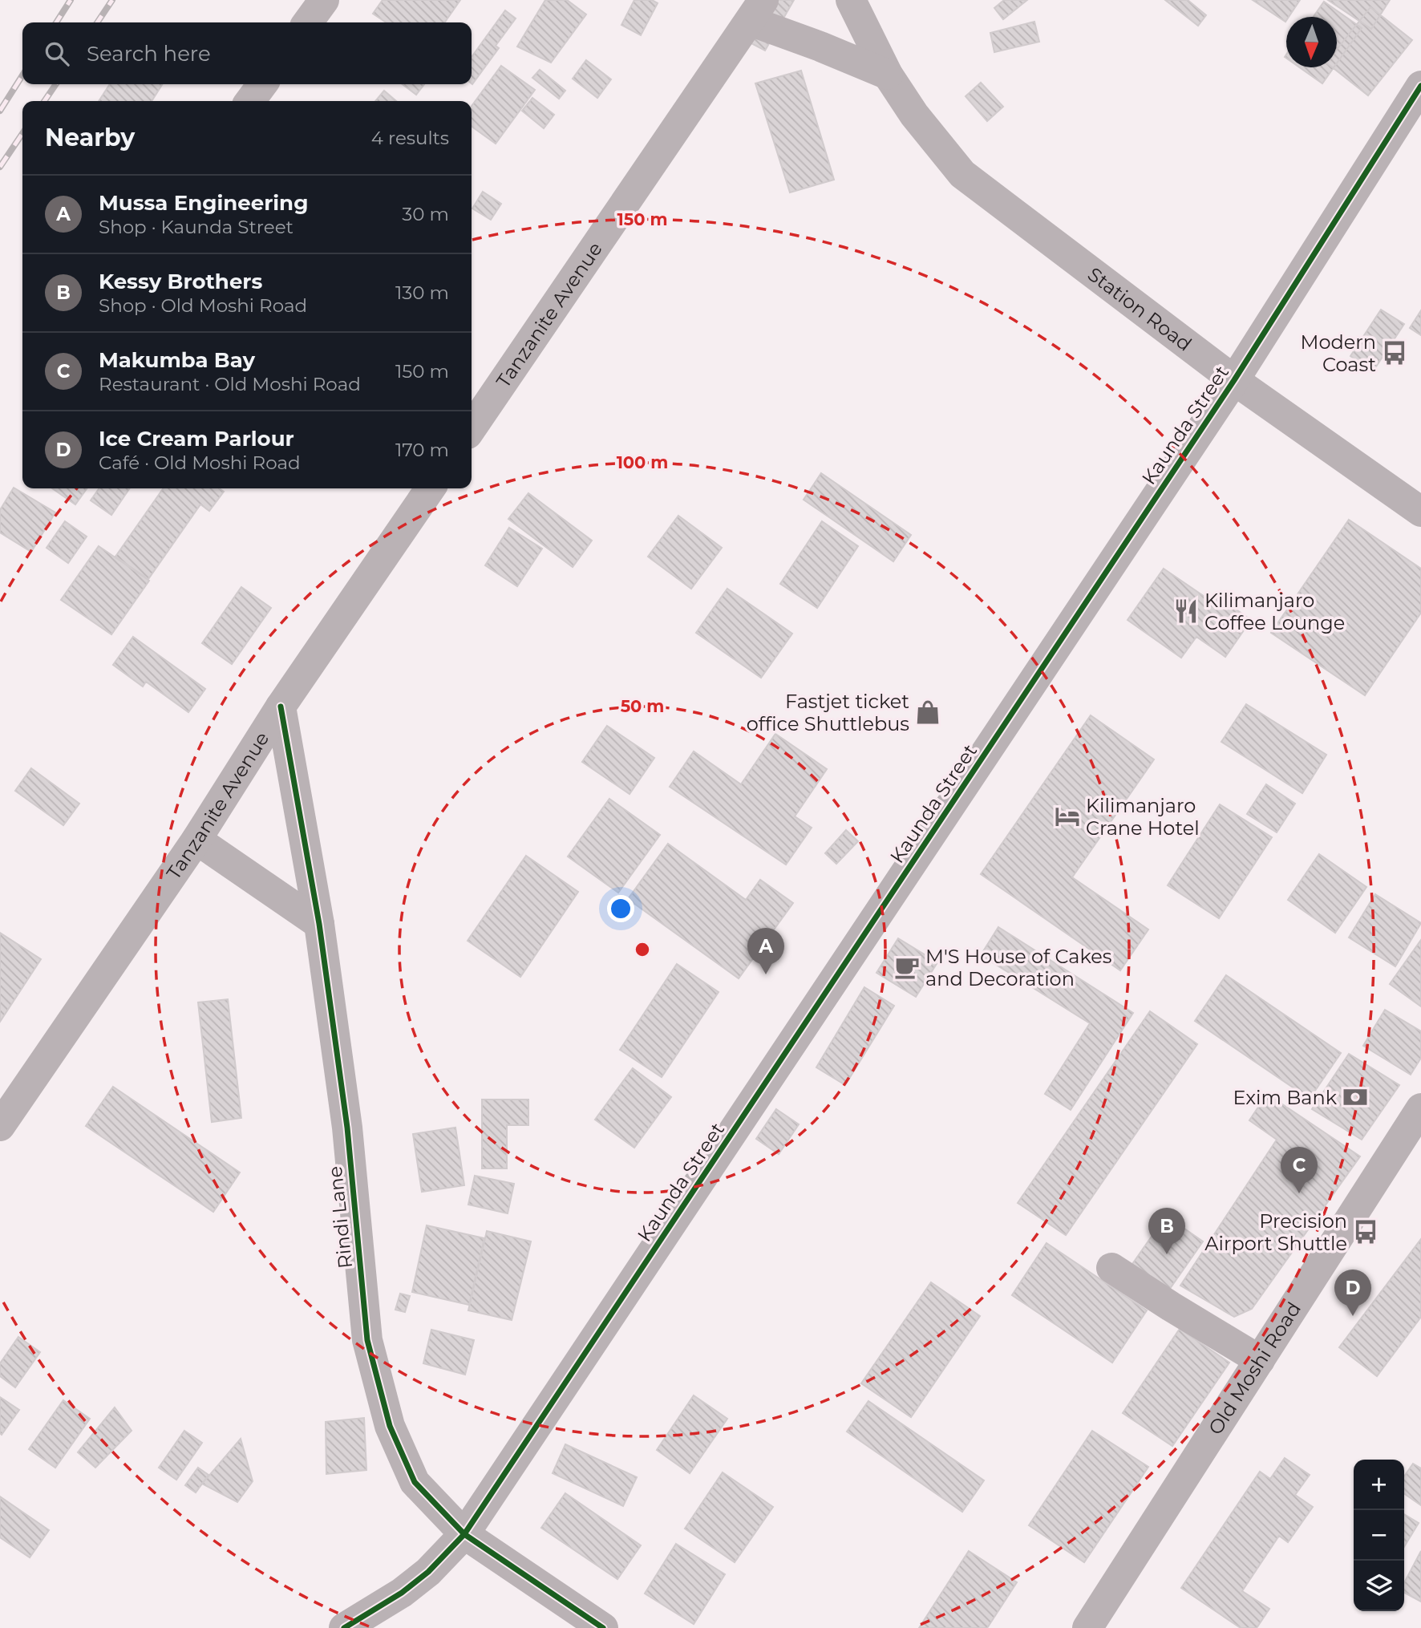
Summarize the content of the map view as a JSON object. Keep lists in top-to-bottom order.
{
  "streets": {
    "street": [
      "Station Road",
      "Tanzanite Avenue",
      "Kaunda Street",
      "Rindi Lane",
      "Old Moshi Road"
    ]
  },
  "crossings": [
    ["Station Road", "Kaunda Street"],
    ["Tanzanite Avenue", "Rindi Lane"],
    ["Kaunda Street", "Rindi Lane"]
  ],
  "places": {
    "bus stop": ["Modern Coast", "Precision Airport Shuttle"],
    "restaurant": ["Kilimanjaro Coffee Lounge"],
    "shop": ["Fastjet ticket office Shuttlebus"],
    "hotel": ["Kilimanjaro Crane Hotel"],
    "cafe": ["M'S House of Cakes and Decoration"],
    "bank": ["Exim Bank"]
  },
  "north": "bottom",
  "page": {
    "search": "Search here",
    "heading": ["Nearby", "4 results"],
    "list": [
      {
        "mark": "A",
        "name": "Mussa Engineering",
        "note": "Shop · Kaunda Street",
        "value": "30 m"
      },
      {
        "mark": "B",
        "name": "Kessy Brothers",
        "note": "Shop · Old Moshi Road",
        "value": "130 m"
      },
      {
        "mark": "C",
        "name": "Makumba Bay",
        "note": "Restaurant · Old Moshi Road",
        "value": "150 m"
      },
      {
        "mark": "D",
        "name": "Ice Cream Parlour",
        "note": "Café · Old Moshi Road",
        "value": "170 m"
      }
    ],
    "pins": [
      "A",
      "C",
      "B",
      "D"
    ],
    "map_buttons": ["+", "−"]
  },
  "rings": ["150 m", "100 m", "50 m"]
}
